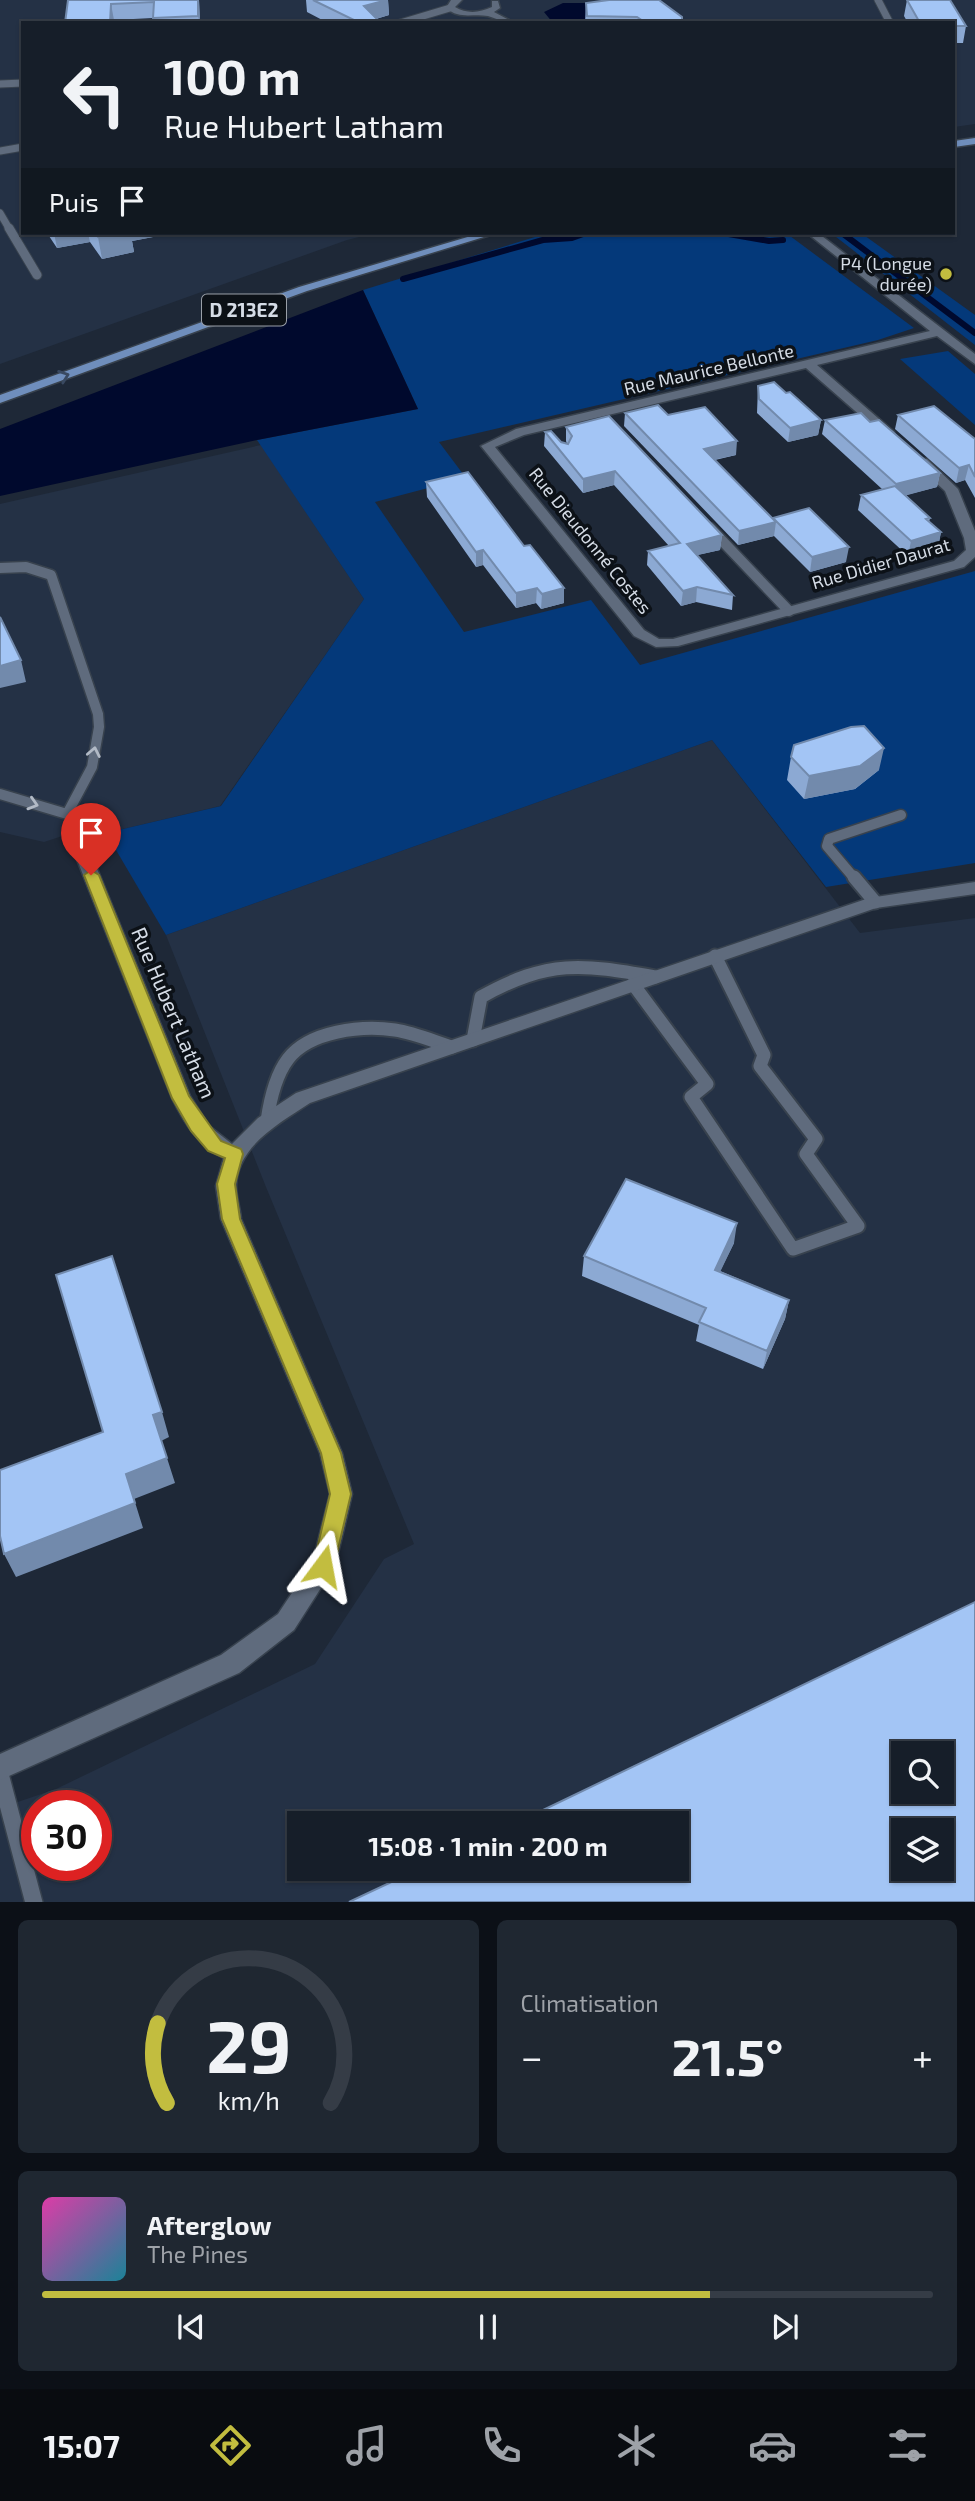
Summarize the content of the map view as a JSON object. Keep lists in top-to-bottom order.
{
  "streets": {
    "main road": ["D 213E2"],
    "street": [
      "Rue Maurice Bellonte",
      "Rue Dieudonné Costes",
      "Rue Didier Daurat",
      "Rue Hubert Latham"
    ]
  },
  "crossings": [
    ["Rue Maurice Bellonte", "Rue Dieudonné Costes"],
    ["Rue Maurice Bellonte", "Rue Didier Daurat"],
    ["Rue Dieudonné Costes", "Rue Didier Daurat"]
  ],
  "places": ["P4 (Longue durée)"],
  "page": {
    "turn": ["100 m", "Rue Hubert Latham"],
    "then": "Puis",
    "limit": "30",
    "trip": "15:08 · 1 min · 200 m",
    "tile": "Climatisation",
    "heat": ["−", "21.5°", "+"],
    "song": ["Afterglow", "The Pines"],
    "tabs": "15:07",
    "gauge": ["29", "km/h"]
  }
}
